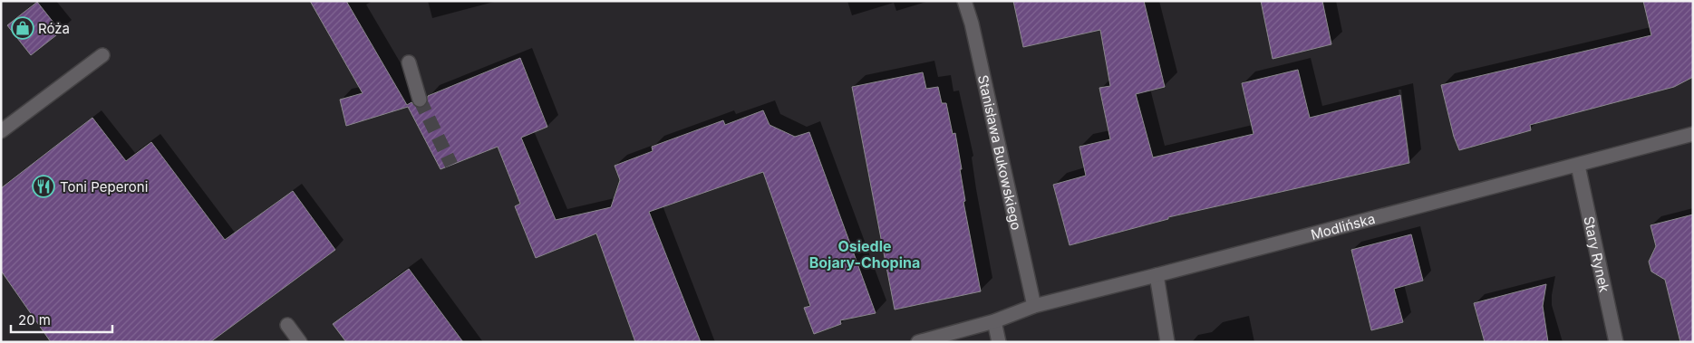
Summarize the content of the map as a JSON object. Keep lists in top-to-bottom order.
{
  "streets": {
    "street": ["Stanisława Bukowskiego", "Modlińska", "Stary Rynek"]
  },
  "crossings": [
    ["Stanisława Bukowskiego", "Modlińska"],
    ["Modlińska", "Stary Rynek"]
  ],
  "districts": ["Osiedle Bojary-Chopina"],
  "places": {
    "shop": ["Róża"],
    "restaurant": ["Toni Peperoni"]
  },
  "scale_bar": "20 m"
}
